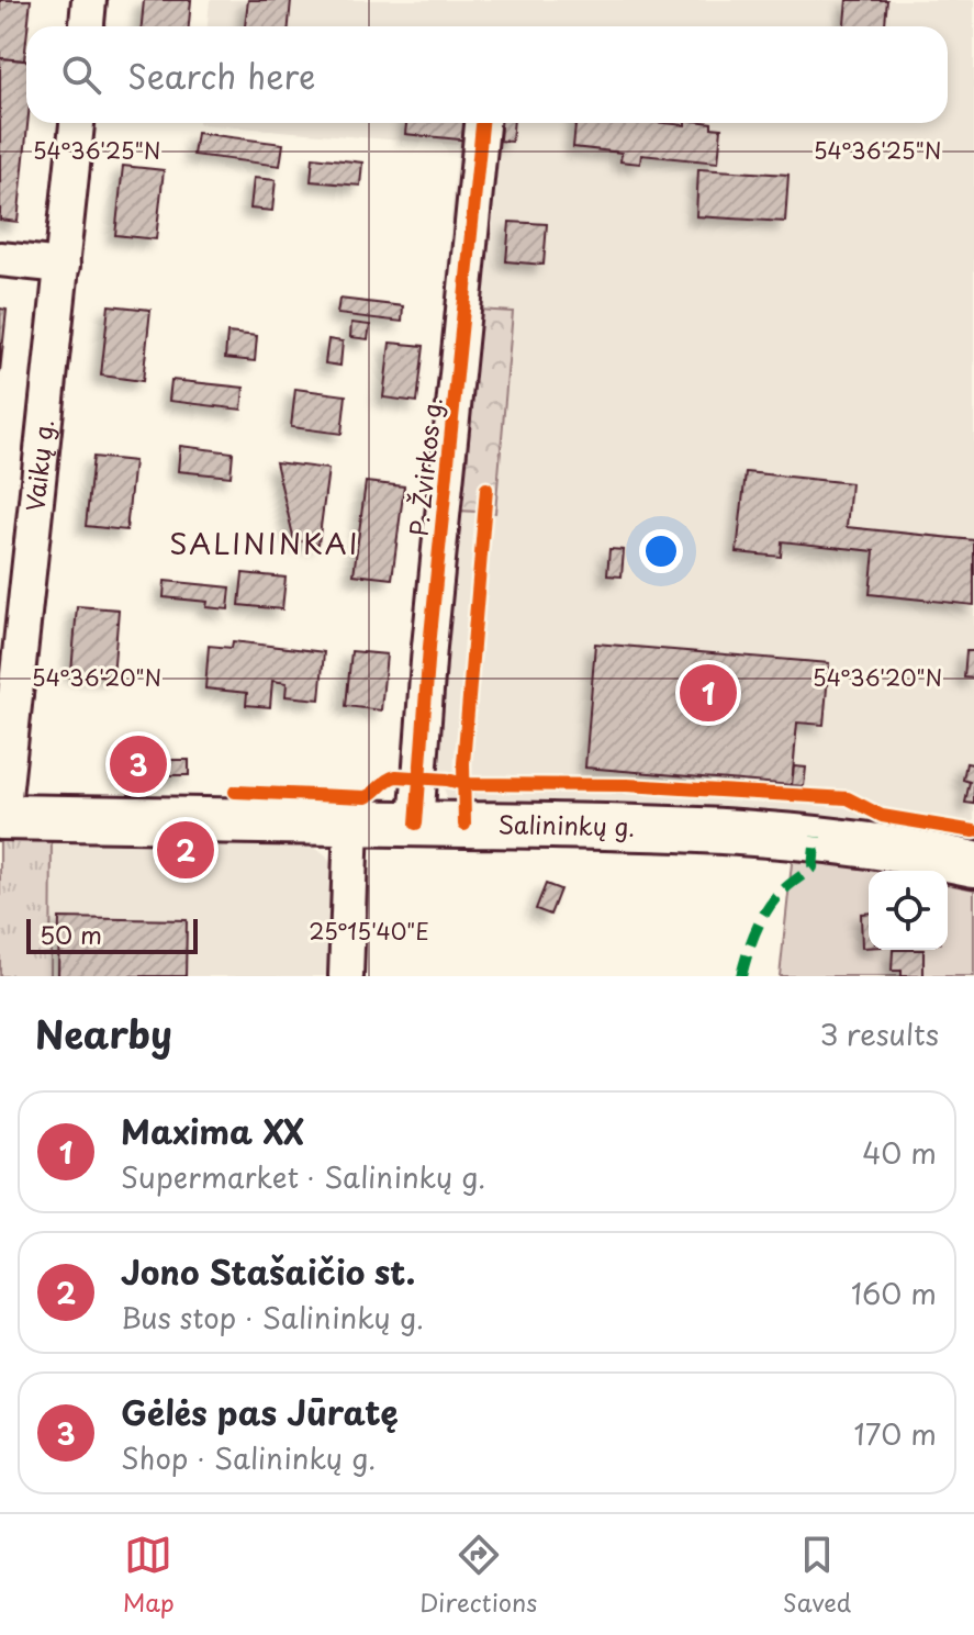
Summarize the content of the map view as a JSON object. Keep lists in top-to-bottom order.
{
  "streets": {
    "main road": ["Salininkų g."],
    "street": ["Vaikų g.", "P. Žvirkos g."]
  },
  "crossings": [
    ["Vaikų g.", "Salininkų g."],
    ["P. Žvirkos g.", "Salininkų g."]
  ],
  "districts": ["SALININKAI"],
  "scale_bar": "50 m",
  "page": {
    "search": "Search here",
    "pins": ["1", "3", "2"],
    "scale": "50 m",
    "heading": ["Nearby", "3 results"],
    "list": [
      {
        "mark": "1",
        "name": "Maxima XX",
        "note": "Supermarket · Salininkų g.",
        "value": "40 m"
      },
      {
        "mark": "2",
        "name": "Jono Stašaičio st.",
        "note": "Bus stop · Salininkų g.",
        "value": "160 m"
      },
      {
        "mark": "3",
        "name": "Gėlės pas Jūratę",
        "note": "Shop · Salininkų g.",
        "value": "170 m"
      }
    ],
    "nav": ["Map", "Directions", "Saved"]
  },
  "coordinates": ["54°36'25\"N", "54°36'20\"N", "25°15'40\"E"]
}
